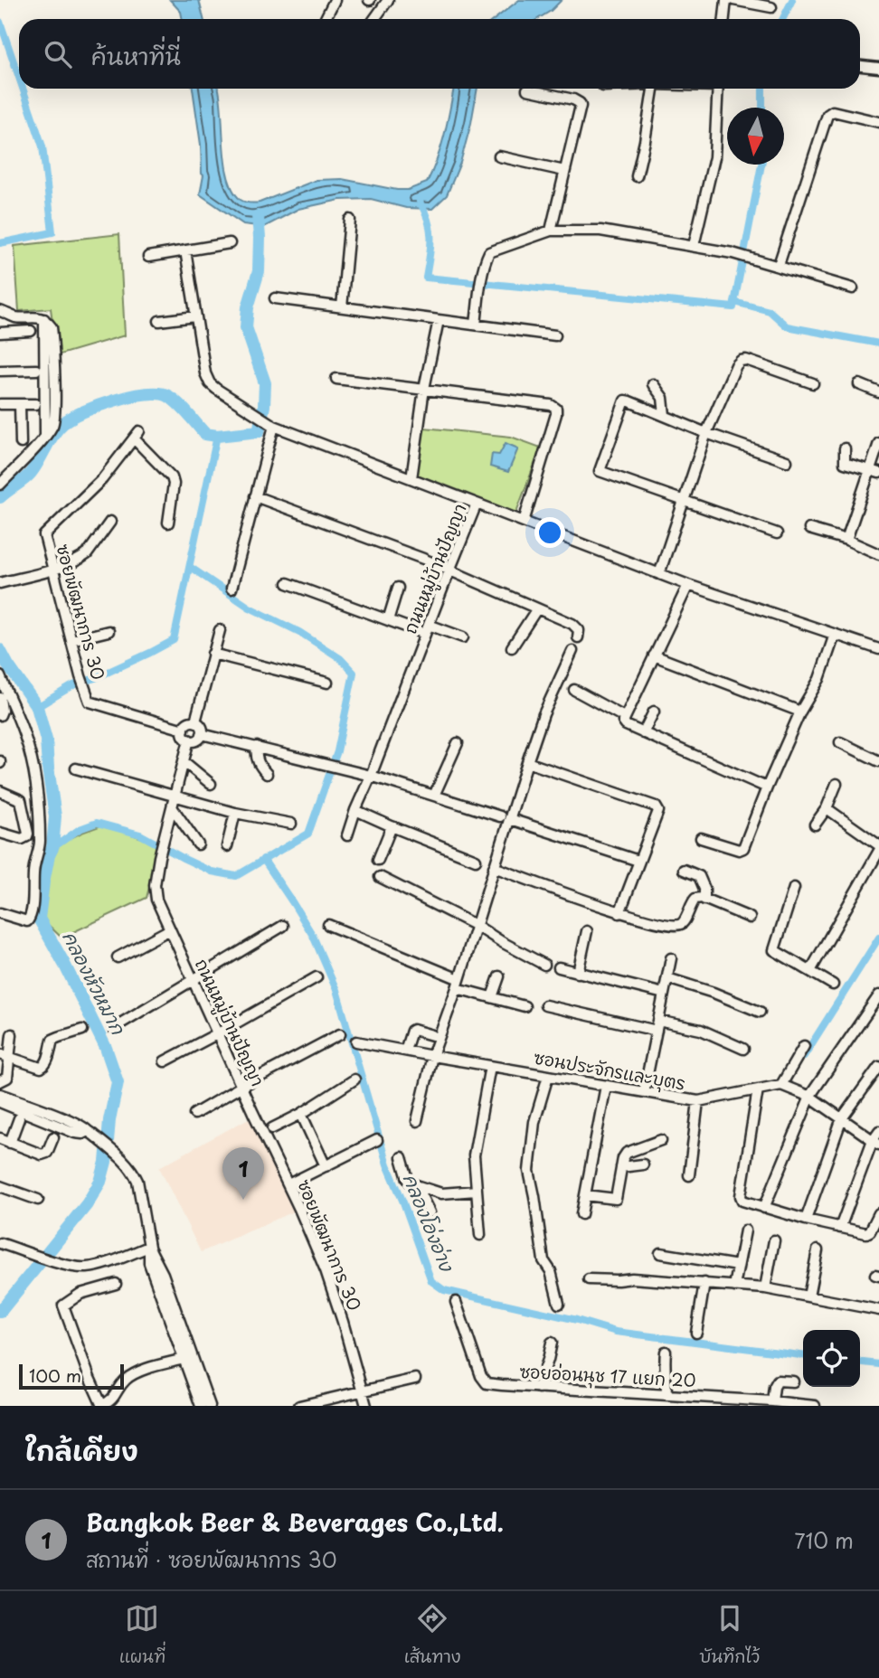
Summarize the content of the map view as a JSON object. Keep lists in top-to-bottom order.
{
  "streets": {
    "street": [
      "ถนนหมู่บ้านปัญญา",
      "ซอยพัฒนาการ 30",
      "ซอนประจักรและบุตร",
      "ซอยอ่อนนุช 17 แยก 20"
    ]
  },
  "crossings": [
    ["ถนนหมู่บ้านปัญญา", "ซอยพัฒนาการ 30"]
  ],
  "water": ["คลองหัวหมาก", "คลองโอ่งอ่าง"],
  "scale_bar": "100 m",
  "north": "bottom",
  "page": {
    "search": "ค้นหาที่นี่",
    "pins": "1",
    "scale": "100 m",
    "heading": "ใกล้เคียง",
    "list": [
      {
        "mark": "1",
        "name": "Bangkok Beer & Beverages Co.,Ltd.",
        "note": "สถานที่ · ซอยพัฒนาการ 30",
        "value": "710 m"
      }
    ],
    "nav": ["แผนที่", "เส้นทาง", "บันทึกไว้"]
  }
}
